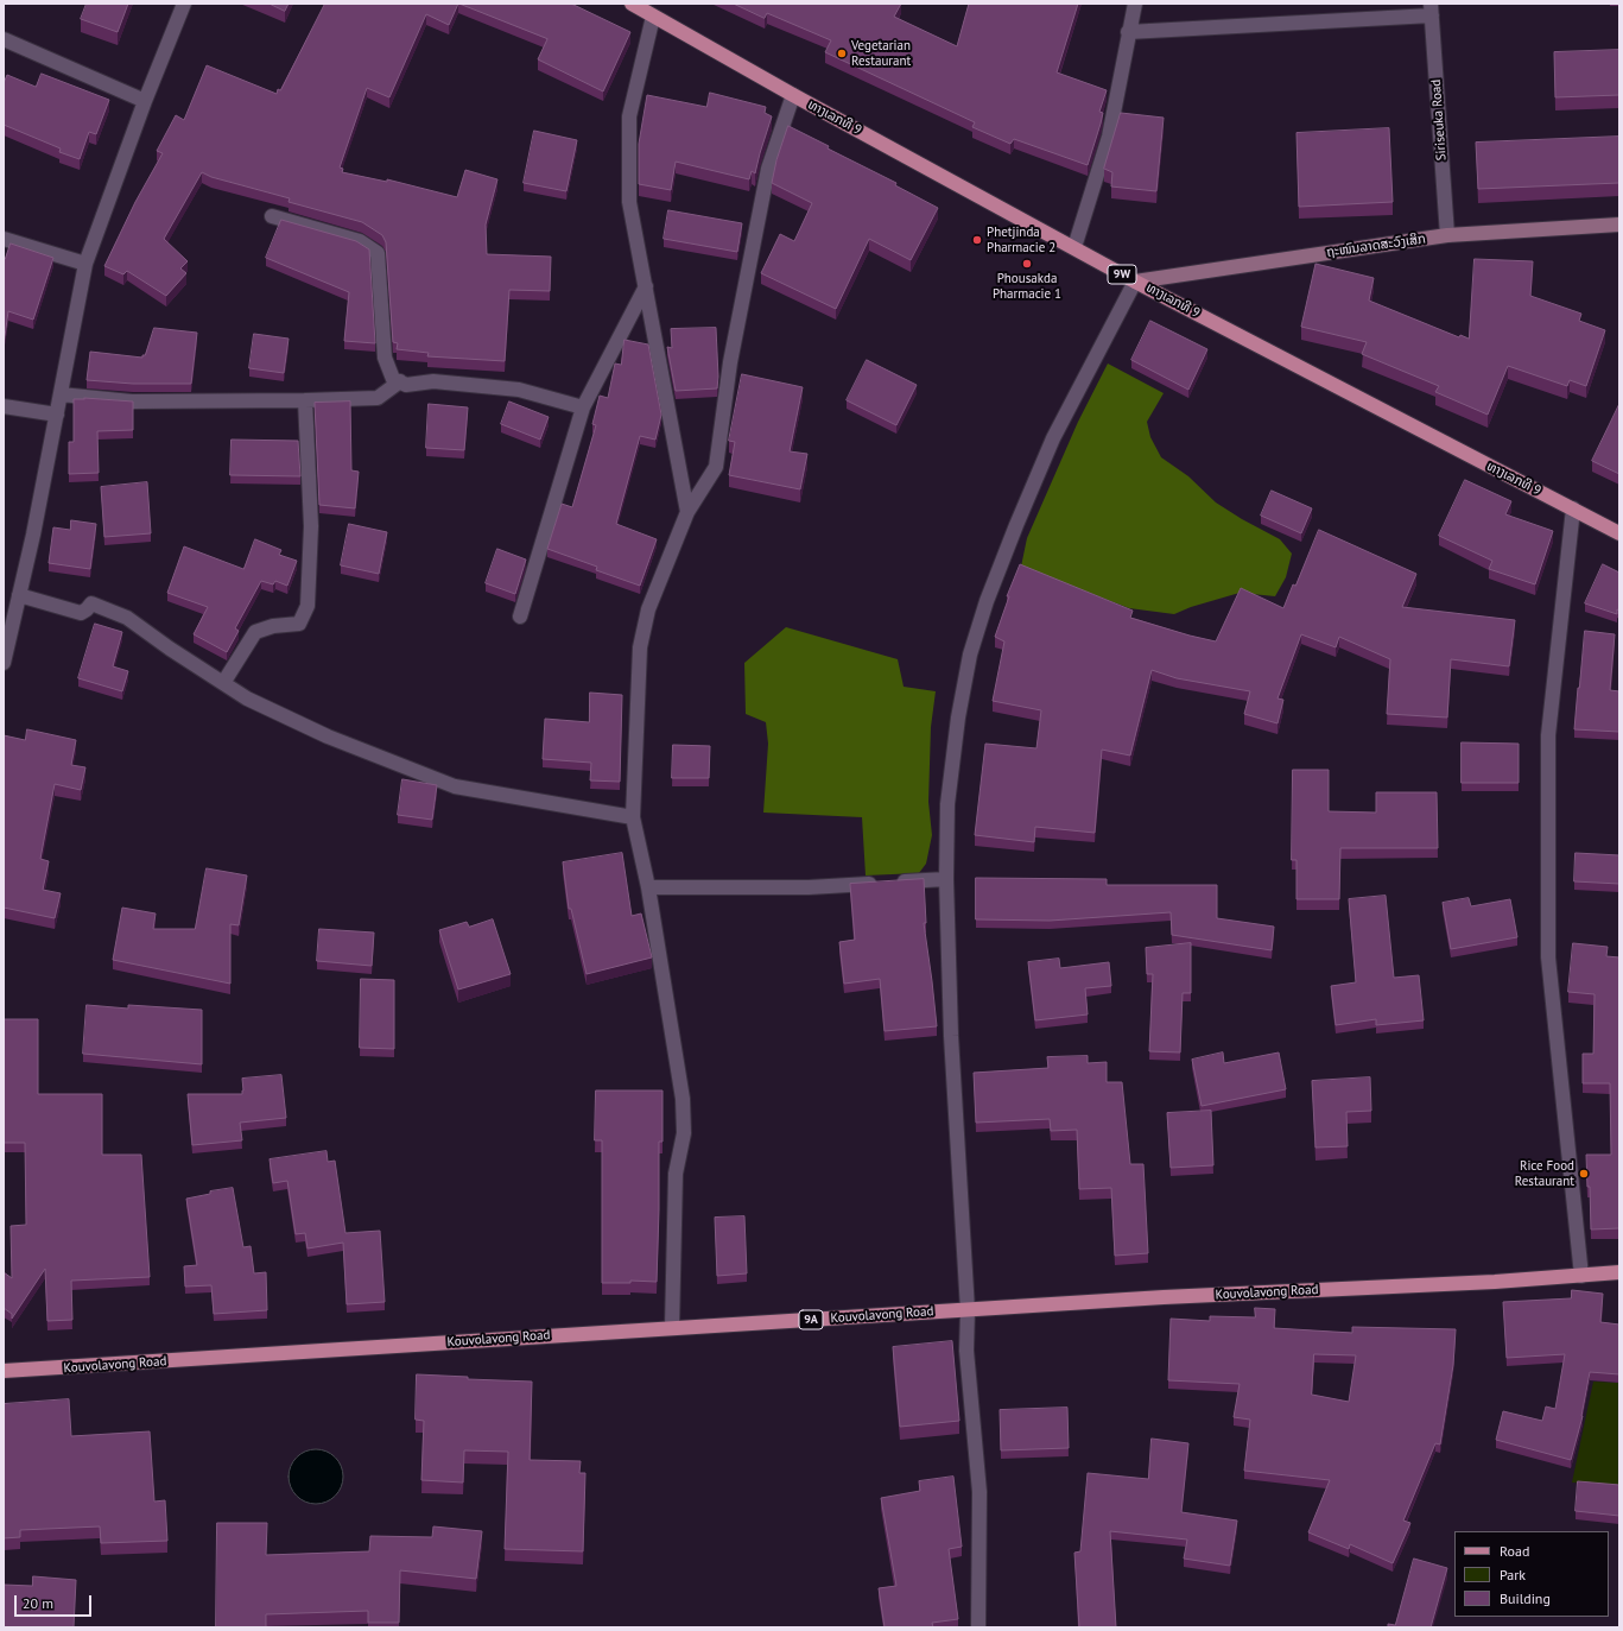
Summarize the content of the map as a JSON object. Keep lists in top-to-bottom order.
{
  "streets": {
    "main road": [
      "ທາງເລກທີ 9",
      "9W",
      "Kouvolavong Road",
      "9A"
    ],
    "street": ["Siriseuka Road", "ຖະໜົນລາດສະວົງເສິກ"]
  },
  "crossings": [
    ["ທາງເລກທີ 9", "ຖະໜົນລາດສະວົງເສິກ"],
    ["Siriseuka Road", "ຖະໜົນລາດສະວົງເສິກ"]
  ],
  "places": [
    "Vegetarian Restaurant",
    "Phetjinda Pharmacie 2",
    "Phousakda Pharmacie 1",
    "Rice Food Restaurant"
  ],
  "legend": ["Road", "Park", "Building"],
  "scale_bar": "20 m"
}
